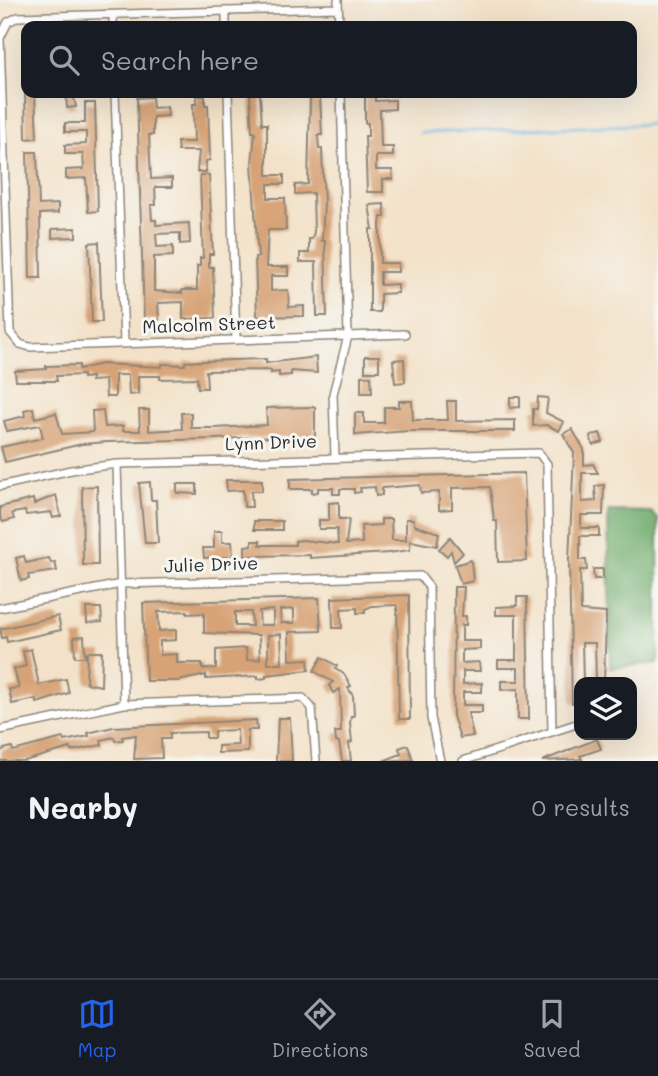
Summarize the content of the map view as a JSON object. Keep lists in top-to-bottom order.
{
  "streets": {
    "street": ["Malcolm Street", "Lynn Drive", "Julie Drive"]
  },
  "page": {
    "search": "Search here",
    "heading": ["Nearby", "0 results"],
    "nav": ["Map", "Directions", "Saved"]
  }
}
